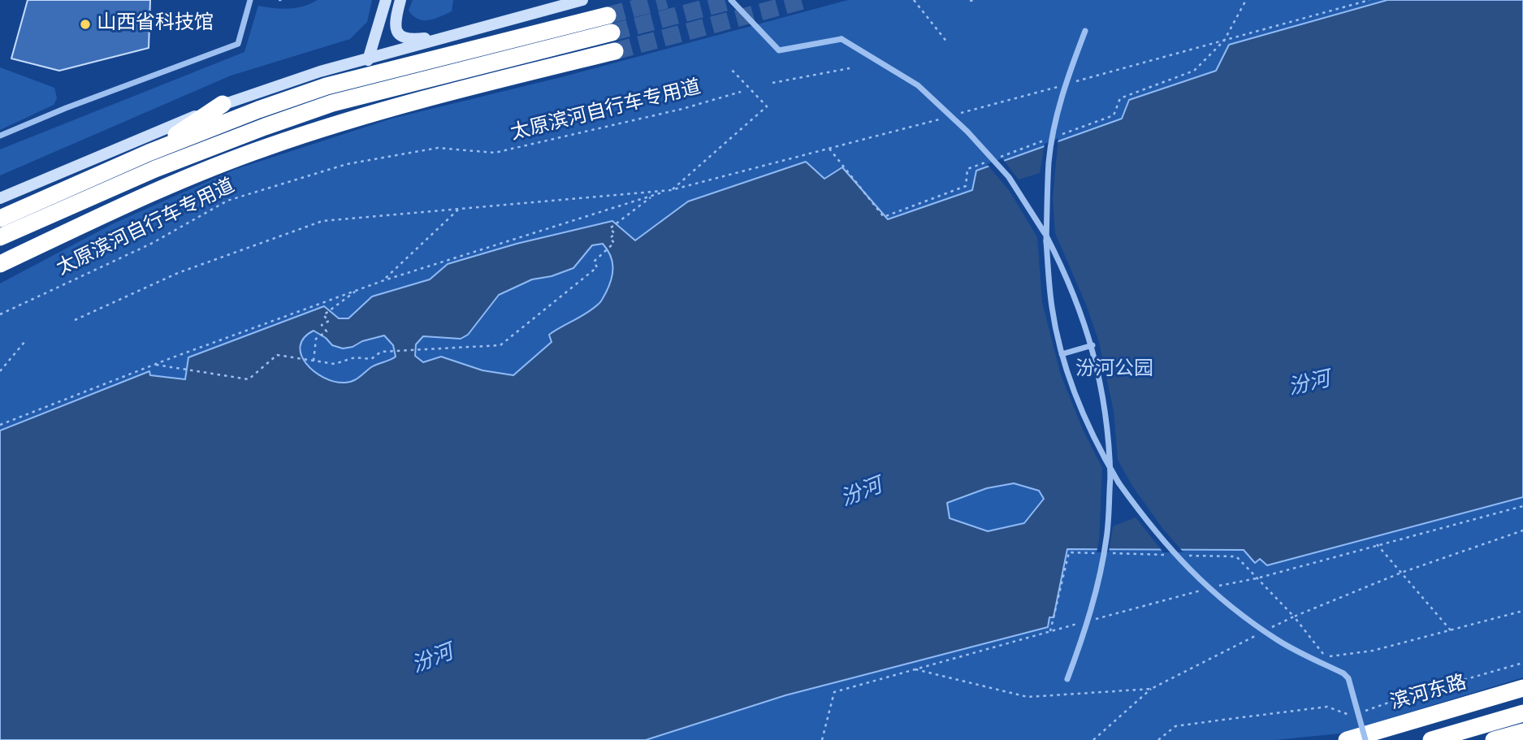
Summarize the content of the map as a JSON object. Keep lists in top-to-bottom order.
{
  "streets": {
    "highway": ["滨河东路"],
    "path": ["太原滨河自行车专用道"]
  },
  "water": ["汾河"],
  "parks": ["汾河公园"],
  "places": ["山西省科技馆"]
}
